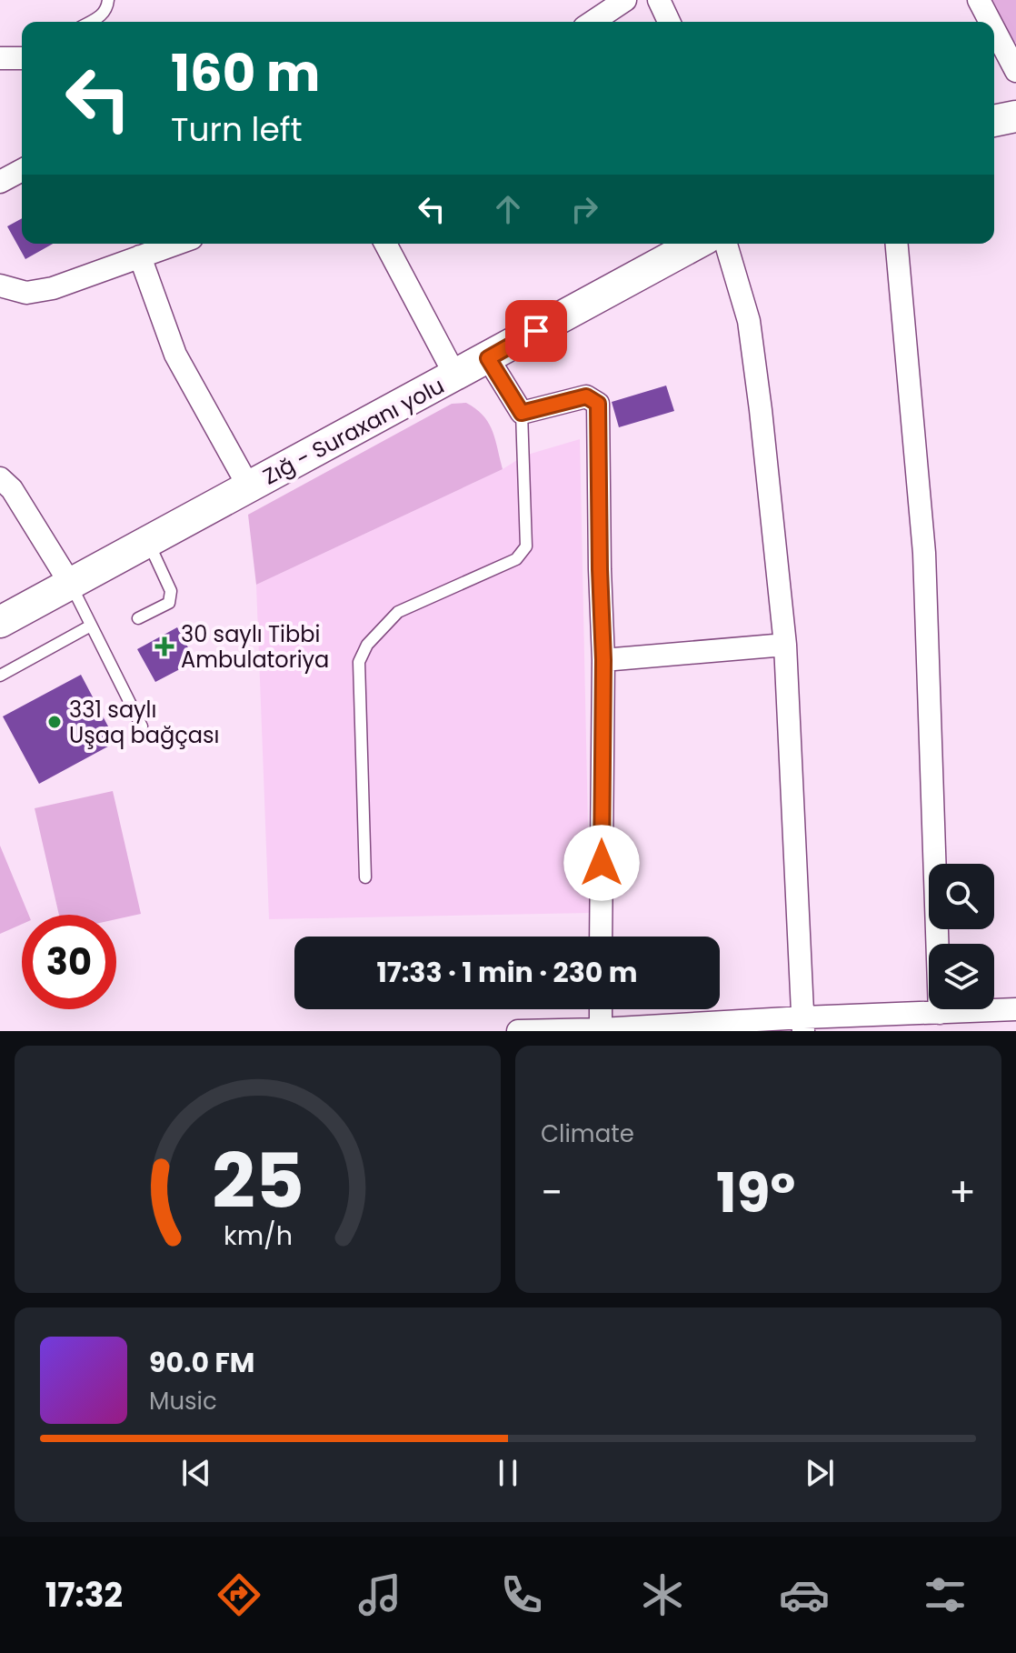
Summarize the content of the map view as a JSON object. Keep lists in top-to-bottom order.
{
  "streets": {
    "main road": ["Zığ - Suraxanı yolu"]
  },
  "places": {
    "health": ["30 saylı Tibbi Ambulatoriya"],
    "other": ["331 saylı Uşaq bağçası"]
  },
  "page": {
    "turn": ["160 m", "Turn left"],
    "limit": "30",
    "trip": "17:33 · 1 min · 230 m",
    "tile": "Climate",
    "heat": ["−", "19°", "+"],
    "song": ["90.0 FM", "Music"],
    "tabs": "17:32",
    "gauge": ["25", "km/h"]
  }
}
